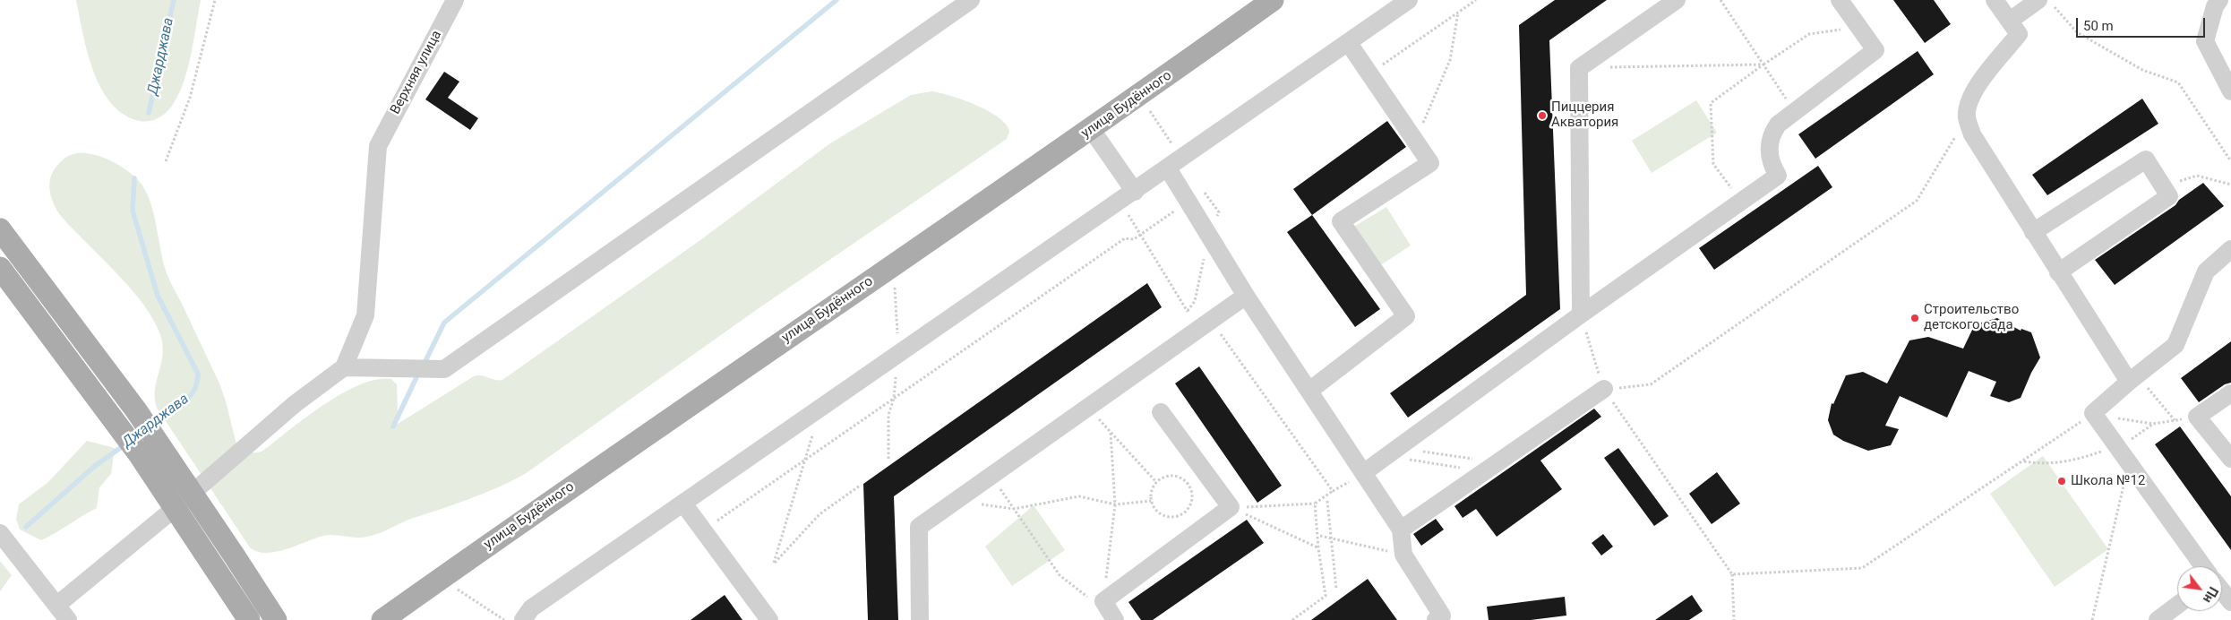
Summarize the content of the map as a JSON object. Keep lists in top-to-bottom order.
{
  "streets": {
    "main road": ["улица Будённого"],
    "street": ["Верхняя улица"]
  },
  "water": ["Джарджава"],
  "places": ["Пиццерия Акватория", "Строительство детского сада", "Школа №12"],
  "scale_bar": "50 m",
  "north": "bottom right"
}
